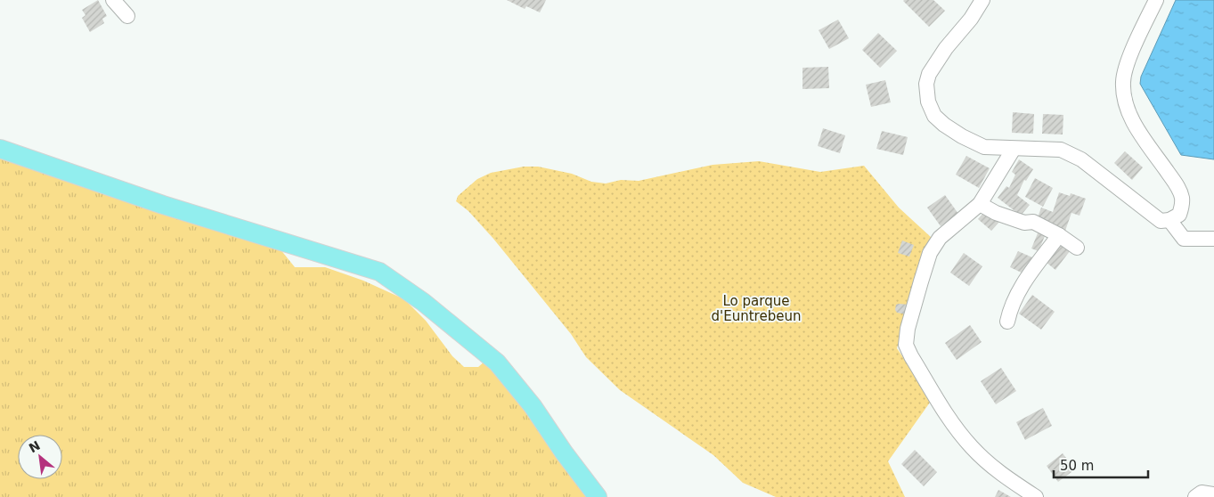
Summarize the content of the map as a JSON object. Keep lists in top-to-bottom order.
{
  "parks": ["Lo parque d'Euntrebeun"],
  "scale_bar": "50 m",
  "north": "top left"
}
